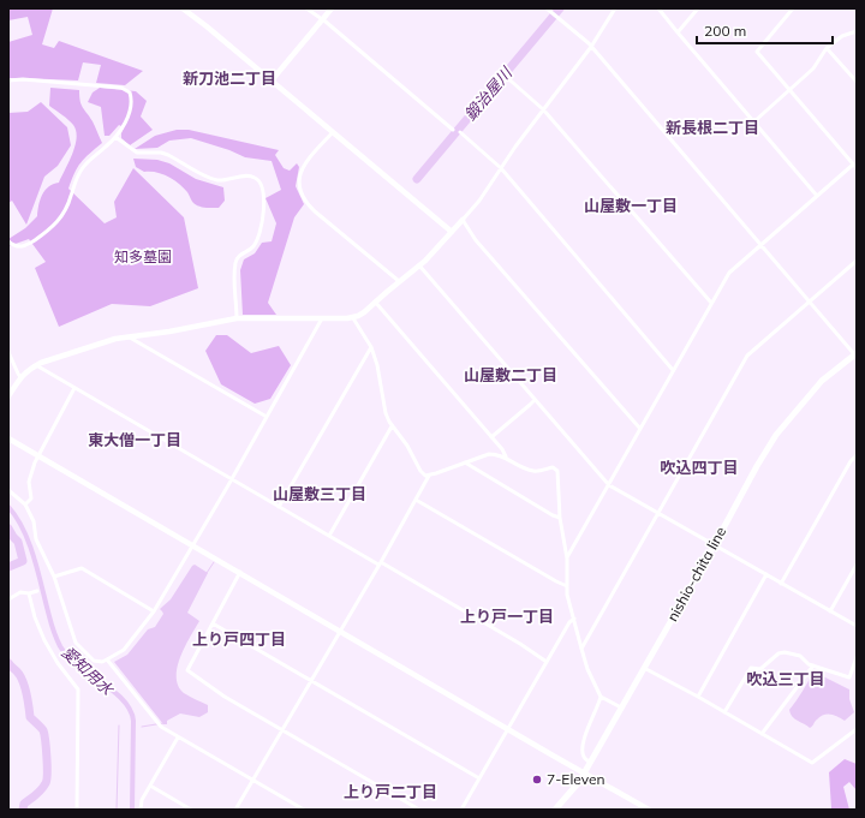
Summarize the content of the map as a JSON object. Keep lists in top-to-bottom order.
{
  "streets": {
    "main road": ["nishio-chita line"]
  },
  "districts": [
    "新刀池二丁目",
    "新長根二丁目",
    "山屋敷一丁目",
    "山屋敷二丁目",
    "東大僧一丁目",
    "吹込四丁目",
    "山屋敷三丁目",
    "上り戸一丁目",
    "上り戸四丁目",
    "吹込三丁目",
    "上り戸二丁目"
  ],
  "water": ["鍛治屋川", "愛知用水"],
  "parks": ["知多墓園"],
  "places": ["7-Eleven"],
  "scale_bar": "200 m"
}
